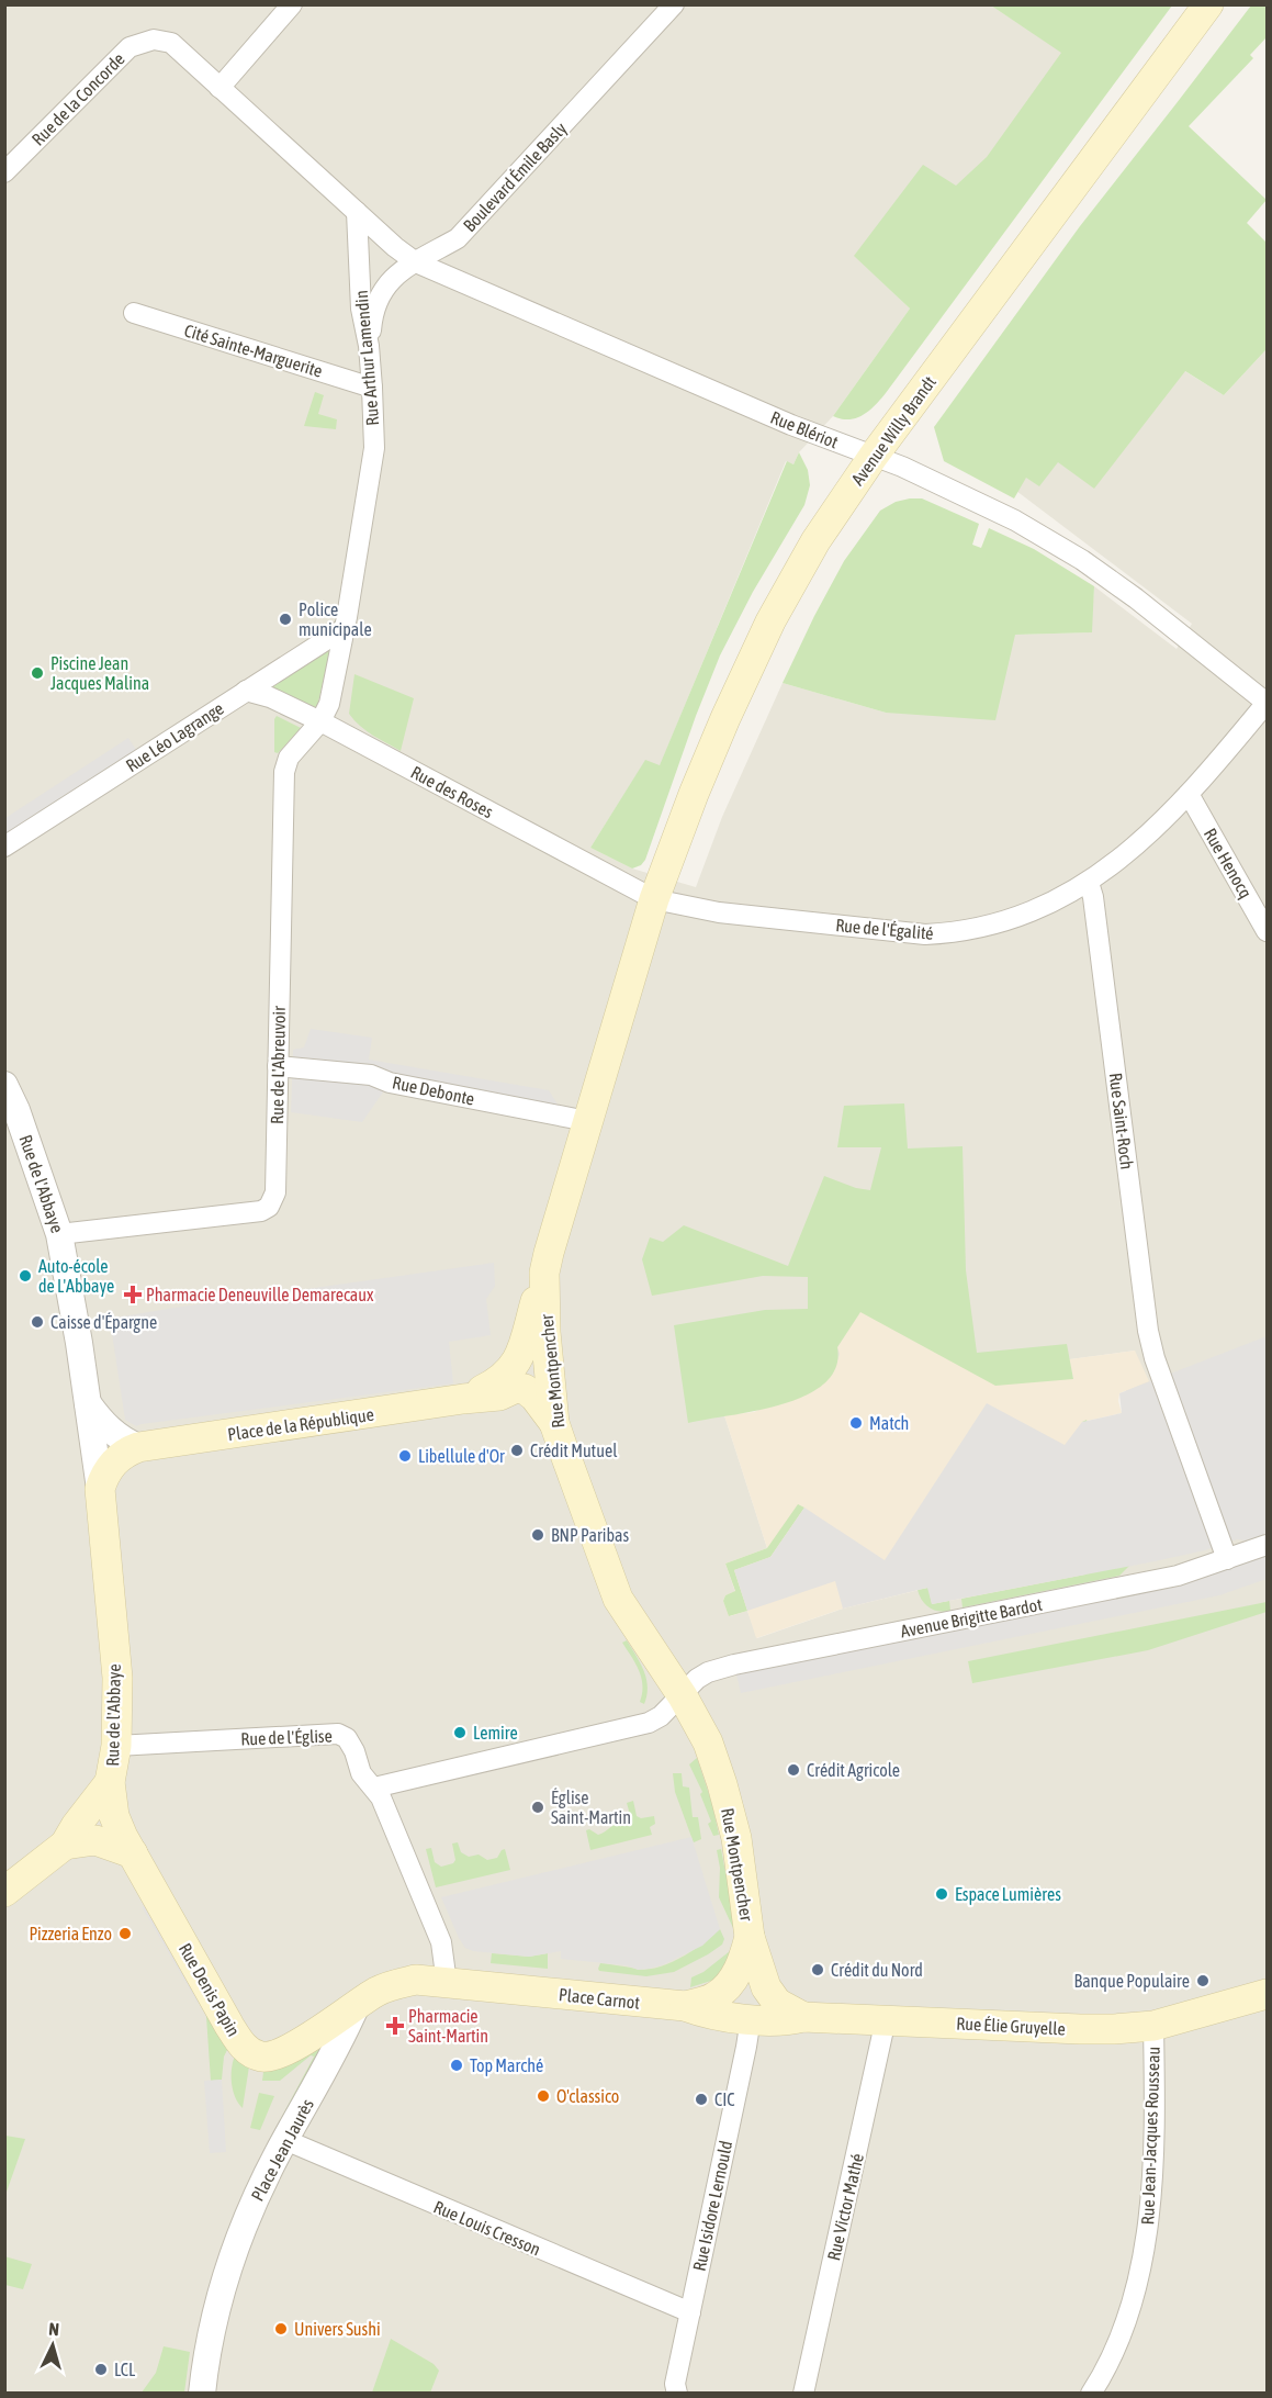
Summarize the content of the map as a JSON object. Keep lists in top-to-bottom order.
{
  "streets": {
    "main road": [
      "Avenue Willy Brandt",
      "Rue de l'Abbaye",
      "Rue Montpencher",
      "Place de la République",
      "Rue Denis Papin",
      "Place Carnot",
      "Rue Élie Gruyelle"
    ],
    "street": [
      "Rue de la Concorde",
      "Boulevard Émile Basly",
      "Cité Sainte-Marguerite",
      "Rue Arthur Lamendin",
      "Rue Blériot",
      "Rue Léo Lagrange",
      "Rue des Roses",
      "Rue Henocq",
      "Rue de l'Égalité",
      "Rue de L'Abreuvoir",
      "Rue Debonte",
      "Rue Saint-Roch",
      "Avenue Brigitte Bardot",
      "Rue de l'Église",
      "Rue Jean-Jacques Rousseau",
      "Place Jean Jaurès",
      "Rue Isidore Lernould",
      "Rue Victor Mathé",
      "Rue Louis Cresson"
    ]
  },
  "crossings": [
    ["Boulevard Émile Basly", "Rue Arthur Lamendin"],
    ["Boulevard Émile Basly", "Rue Blériot"],
    ["Cité Sainte-Marguerite", "Rue Arthur Lamendin"],
    ["Rue Arthur Lamendin", "Rue Blériot"],
    ["Rue Arthur Lamendin", "Rue Léo Lagrange"],
    ["Rue Arthur Lamendin", "Rue des Roses"],
    ["Rue Arthur Lamendin", "Rue de L'Abreuvoir"],
    ["Rue Blériot", "Avenue Willy Brandt"],
    ["Rue Blériot", "Rue de l'Égalité"],
    ["Avenue Willy Brandt", "Rue des Roses"],
    ["Avenue Willy Brandt", "Rue de l'Égalité"],
    ["Avenue Willy Brandt", "Rue Montpencher"],
    ["Rue Léo Lagrange", "Rue des Roses"],
    ["Rue des Roses", "Rue de l'Égalité"],
    ["Rue des Roses", "Rue de L'Abreuvoir"],
    ["Rue des Roses", "Rue Montpencher"],
    ["Rue Henocq", "Rue de l'Égalité"],
    ["Rue de l'Égalité", "Rue Saint-Roch"],
    ["Rue de l'Égalité", "Rue Montpencher"],
    ["Rue de L'Abreuvoir", "Rue Debonte"],
    ["Rue de L'Abreuvoir", "Rue de l'Abbaye"],
    ["Rue Debonte", "Rue Montpencher"],
    ["Rue Saint-Roch", "Avenue Brigitte Bardot"],
    ["Rue de l'Abbaye", "Place de la République"],
    ["Rue de l'Abbaye", "Rue de l'Église"],
    ["Rue de l'Abbaye", "Rue Denis Papin"],
    ["Rue Montpencher", "Place de la République"],
    ["Rue Montpencher", "Avenue Brigitte Bardot"],
    ["Rue Montpencher", "Place Carnot"],
    ["Rue Montpencher", "Rue Élie Gruyelle"],
    ["Avenue Brigitte Bardot", "Rue de l'Église"],
    ["Rue de l'Église", "Place Carnot"],
    ["Rue Denis Papin", "Place Jean Jaurès"],
    ["Place Carnot", "Rue Élie Gruyelle"],
    ["Place Carnot", "Rue Isidore Lernould"],
    ["Rue Élie Gruyelle", "Rue Jean-Jacques Rousseau"],
    ["Rue Élie Gruyelle", "Rue Isidore Lernould"],
    ["Rue Élie Gruyelle", "Rue Victor Mathé"],
    ["Place Jean Jaurès", "Rue Louis Cresson"],
    ["Rue Isidore Lernould", "Rue Louis Cresson"]
  ],
  "places": {
    "other": [
      "Police municipale",
      "Piscine Jean Jacques Malina",
      "Auto-école de L'Abbaye",
      "Caisse d'Épargne",
      "Match",
      "Crédit Mutuel",
      "Libellule d'Or",
      "BNP Paribas",
      "Lemire",
      "Crédit Agricole",
      "Église Saint-Martin",
      "Espace Lumières",
      "Pizzeria Enzo",
      "Crédit du Nord",
      "Banque Populaire",
      "Top Marché",
      "O'classico",
      "CIC",
      "Univers Sushi",
      "LCL"
    ],
    "health": ["Pharmacie Deneuville Demarecaux", "Pharmacie Saint-Martin"]
  },
  "north": "top"
}
